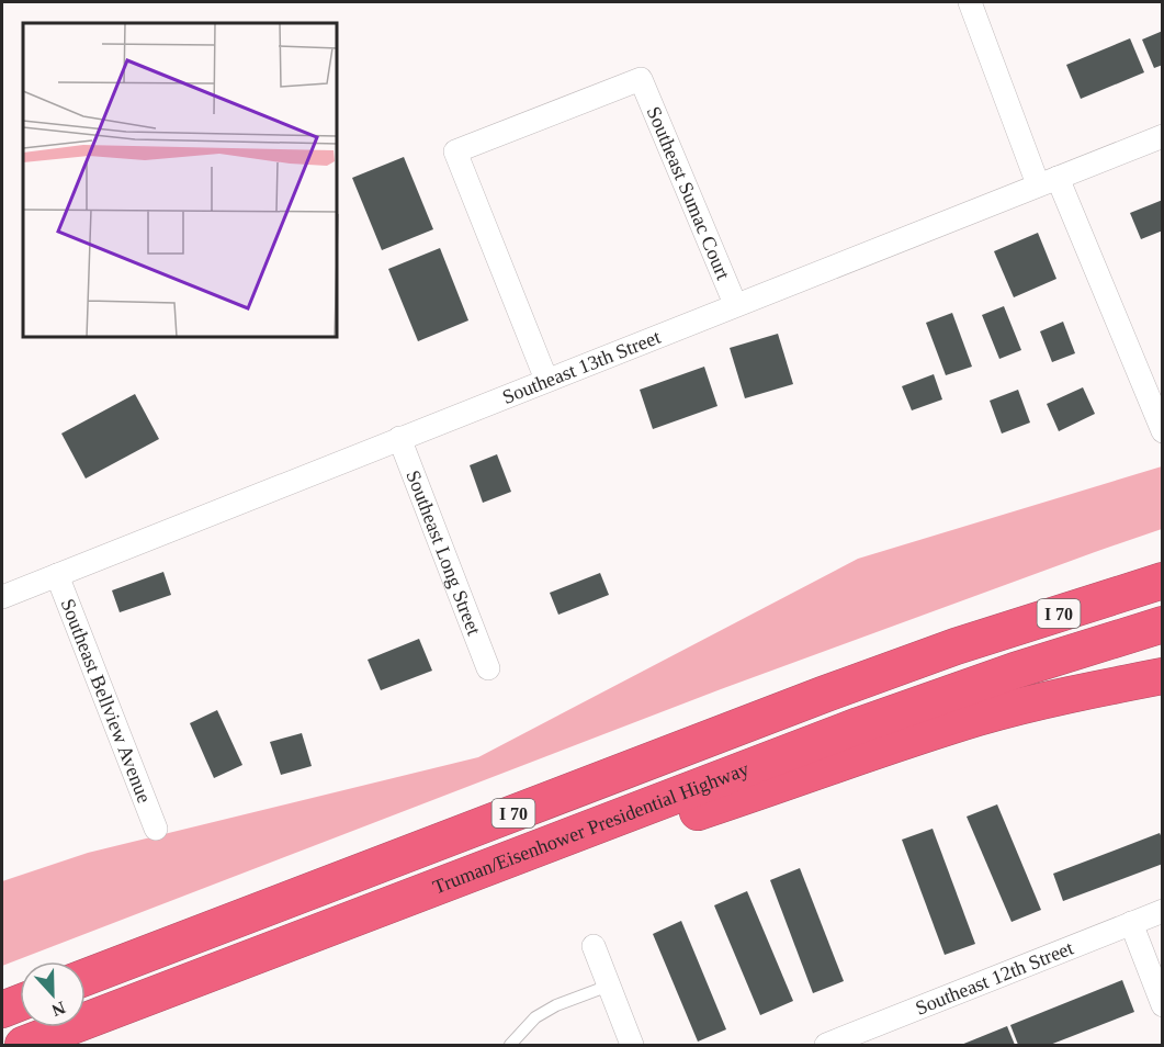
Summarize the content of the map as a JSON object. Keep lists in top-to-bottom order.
{
  "streets": {
    "highway": ["I 70", "Truman/Eisenhower Presidential Highway"],
    "street": [
      "Southeast Sumac Court",
      "Southeast 13th Street",
      "Southeast Long Street",
      "Southeast Bellview Avenue",
      "Southeast 12th Street"
    ]
  },
  "crossings": [
    ["Southeast Sumac Court", "Southeast 13th Street"],
    ["Southeast 13th Street", "Southeast Long Street"],
    ["Southeast 13th Street", "Southeast Bellview Avenue"]
  ],
  "north": "bottom"
}
